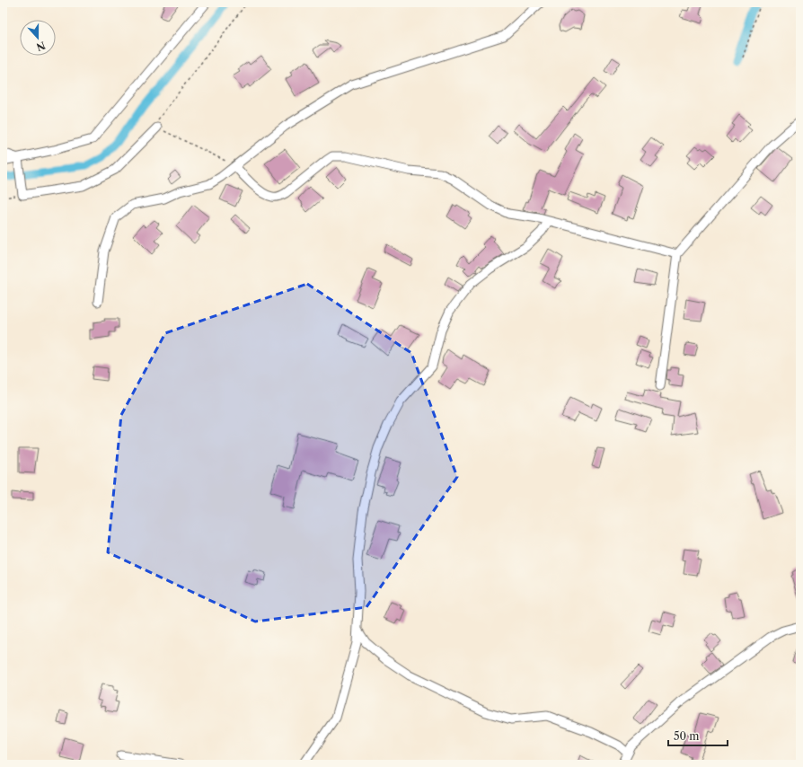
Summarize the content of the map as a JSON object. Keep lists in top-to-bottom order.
{
  "scale_bar": "50 m",
  "north": "bottom"
}
